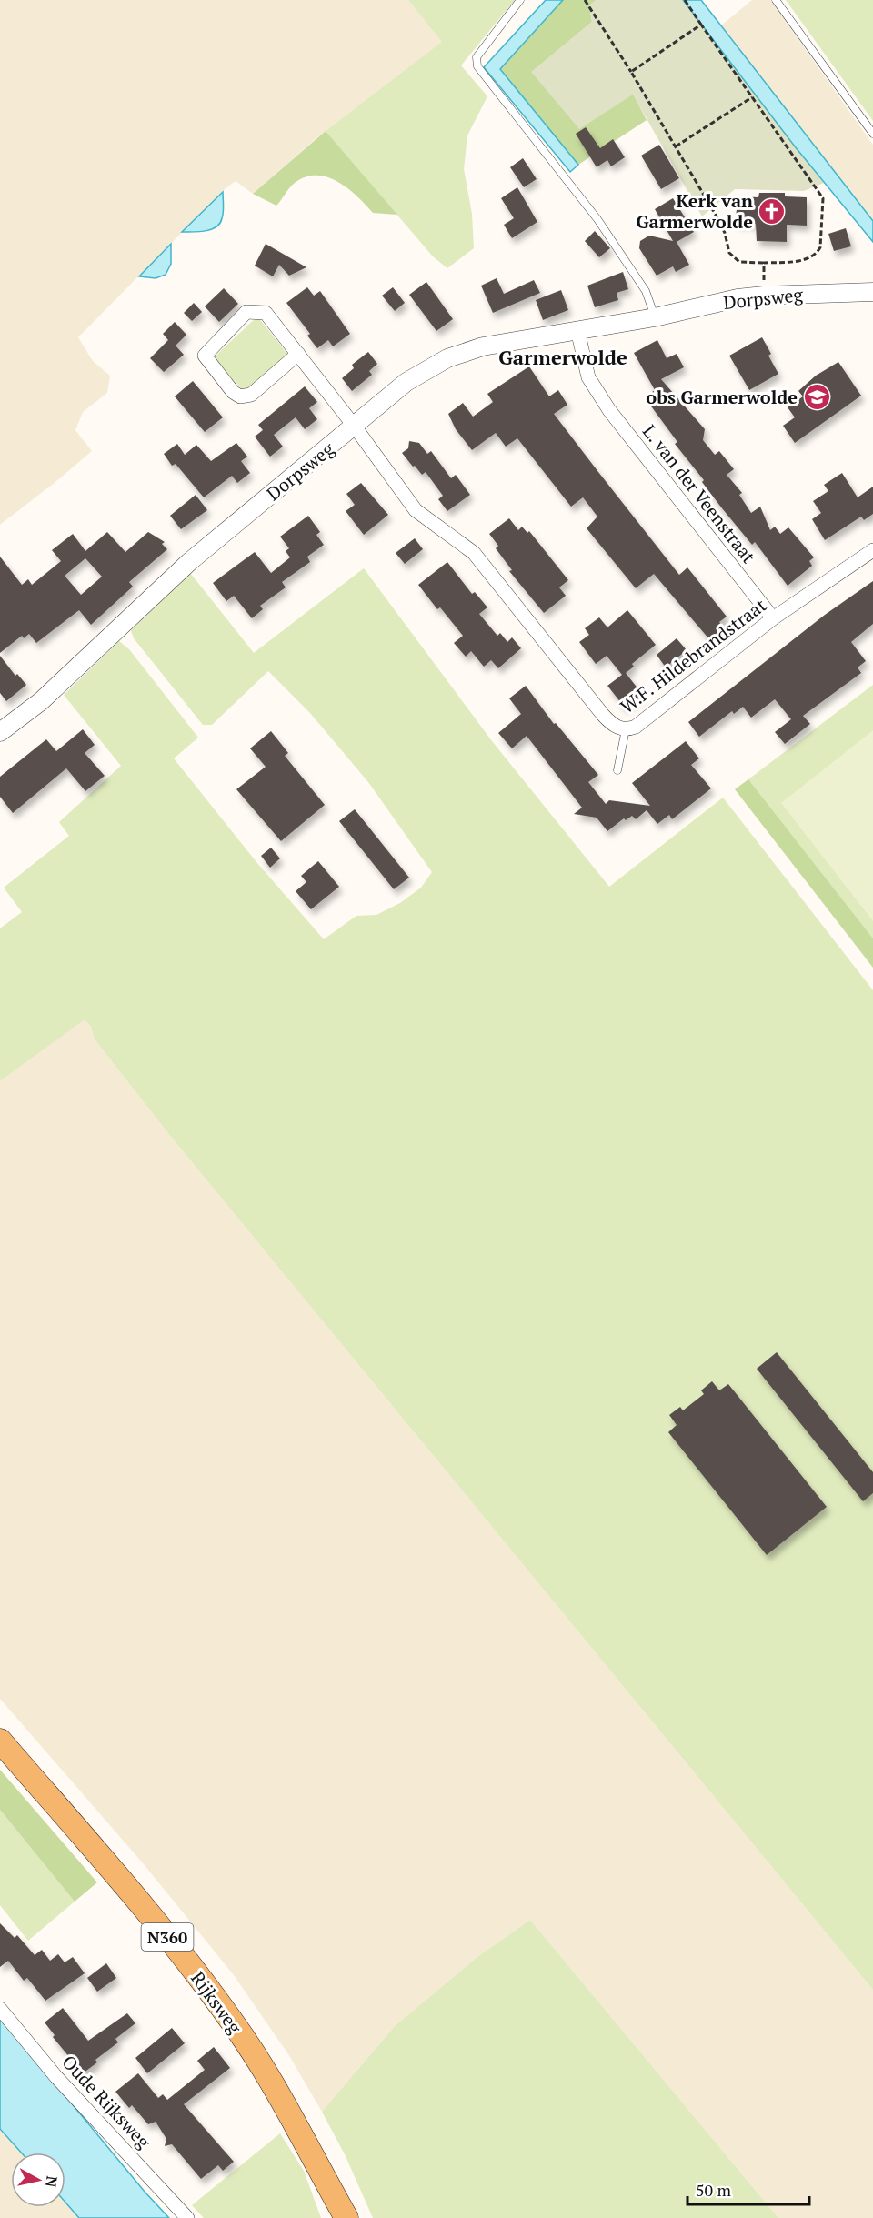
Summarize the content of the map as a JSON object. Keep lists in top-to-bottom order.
{
  "streets": {
    "main road": ["N360", "Rijksweg"],
    "street": [
      "Dorpsweg",
      "L. van der Veenstraat",
      "W.F. Hildebrandstraat",
      "Oude Rijksweg"
    ]
  },
  "crossings": [
    ["Dorpsweg", "L. van der Veenstraat"],
    ["Dorpsweg", "W.F. Hildebrandstraat"],
    ["L. van der Veenstraat", "W.F. Hildebrandstraat"]
  ],
  "districts": ["Garmerwolde"],
  "places": {
    "church": ["Kerk van Garmerwolde"],
    "school or university": ["obs Garmerwolde"]
  },
  "scale_bar": "50 m",
  "north": "right"
}
